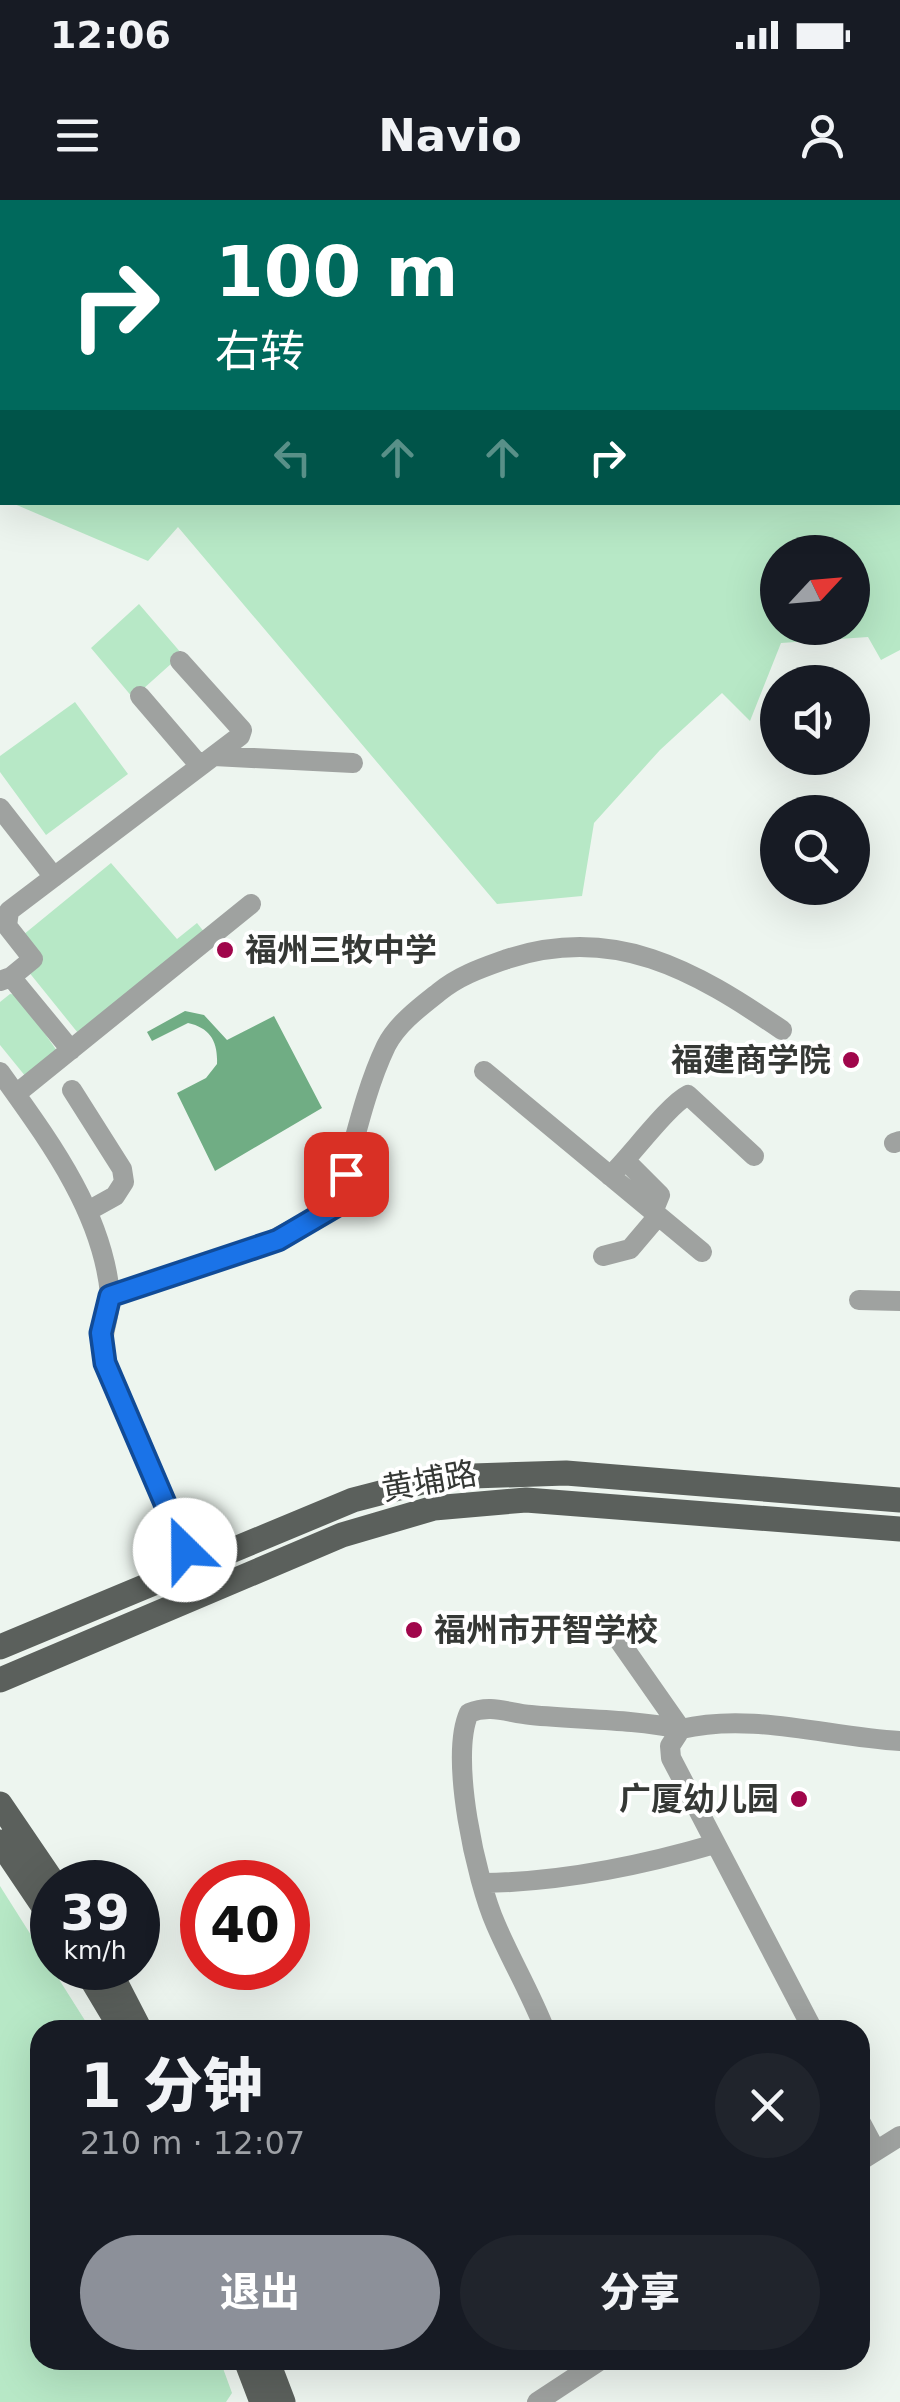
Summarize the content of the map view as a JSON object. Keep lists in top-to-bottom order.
{
  "streets": {
    "main road": ["黄埔路"]
  },
  "places": [
    "福州三牧中学",
    "福建商学院",
    "福州市开智学校",
    "广厦幼儿园"
  ],
  "north": "top right",
  "page": {
    "status": "12:06",
    "header": "Navio",
    "turn": ["100 m", "右转"],
    "speed": "39 km/h",
    "limit": "40",
    "heading": ["1 分钟", "210 m · 12:07"],
    "buttons": ["退出", "分享"]
  }
}
